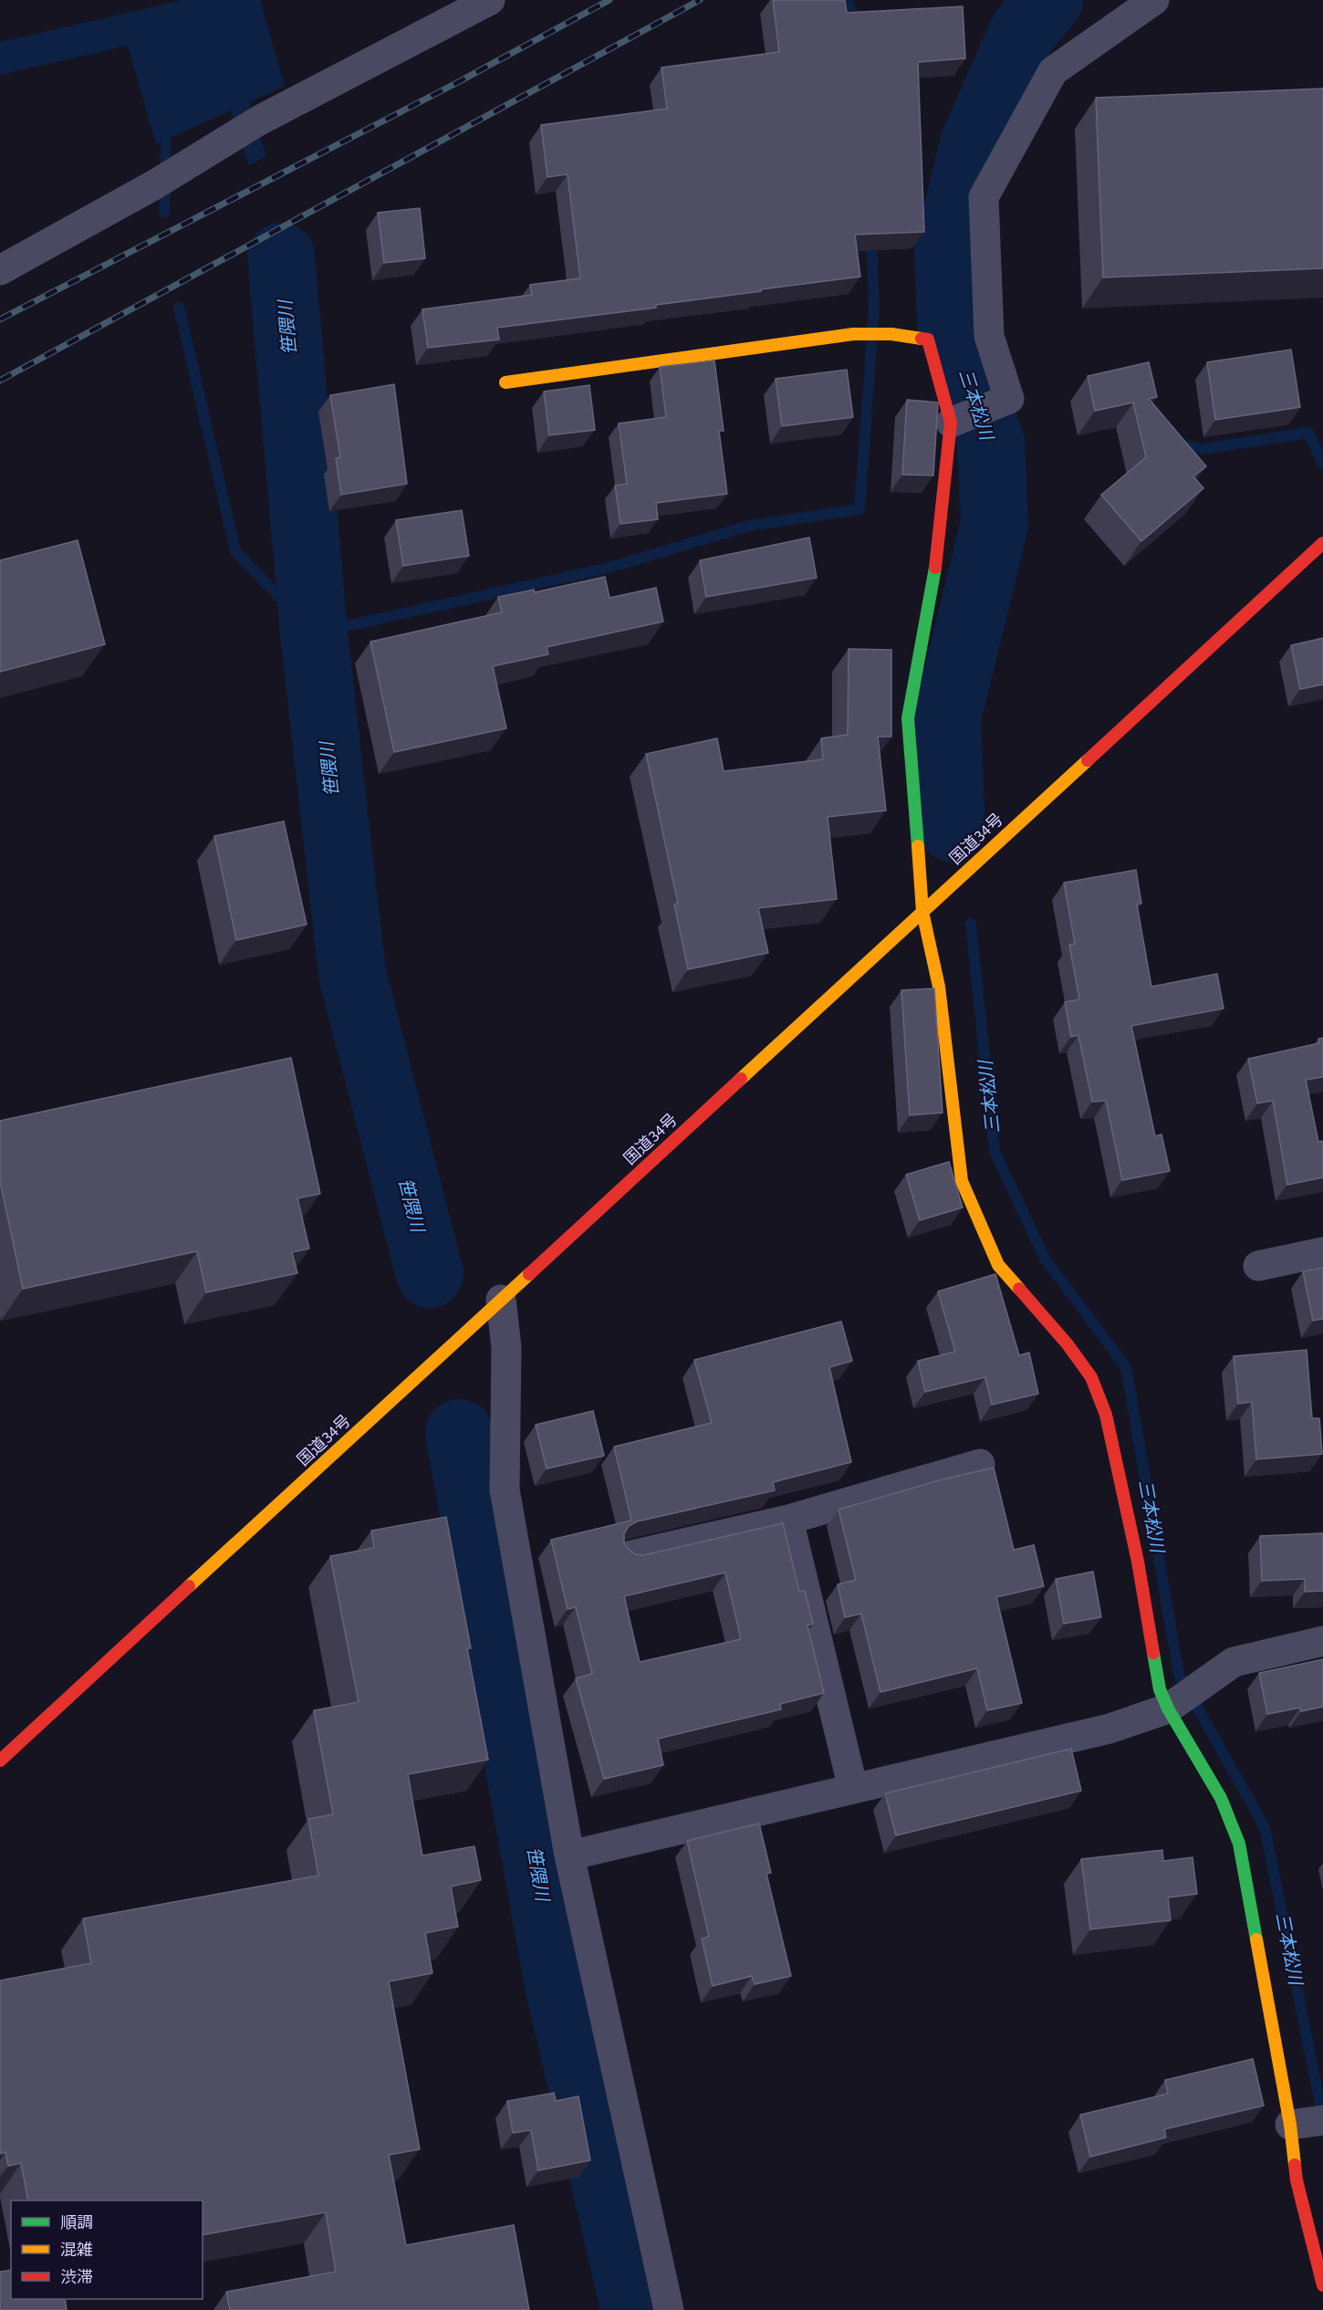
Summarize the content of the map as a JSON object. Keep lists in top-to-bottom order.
{
  "streets": {
    "main road": ["国道34号"]
  },
  "water": ["笹隈川", "三本松川"],
  "legend": ["順調", "混雑", "渋滞"]
}
